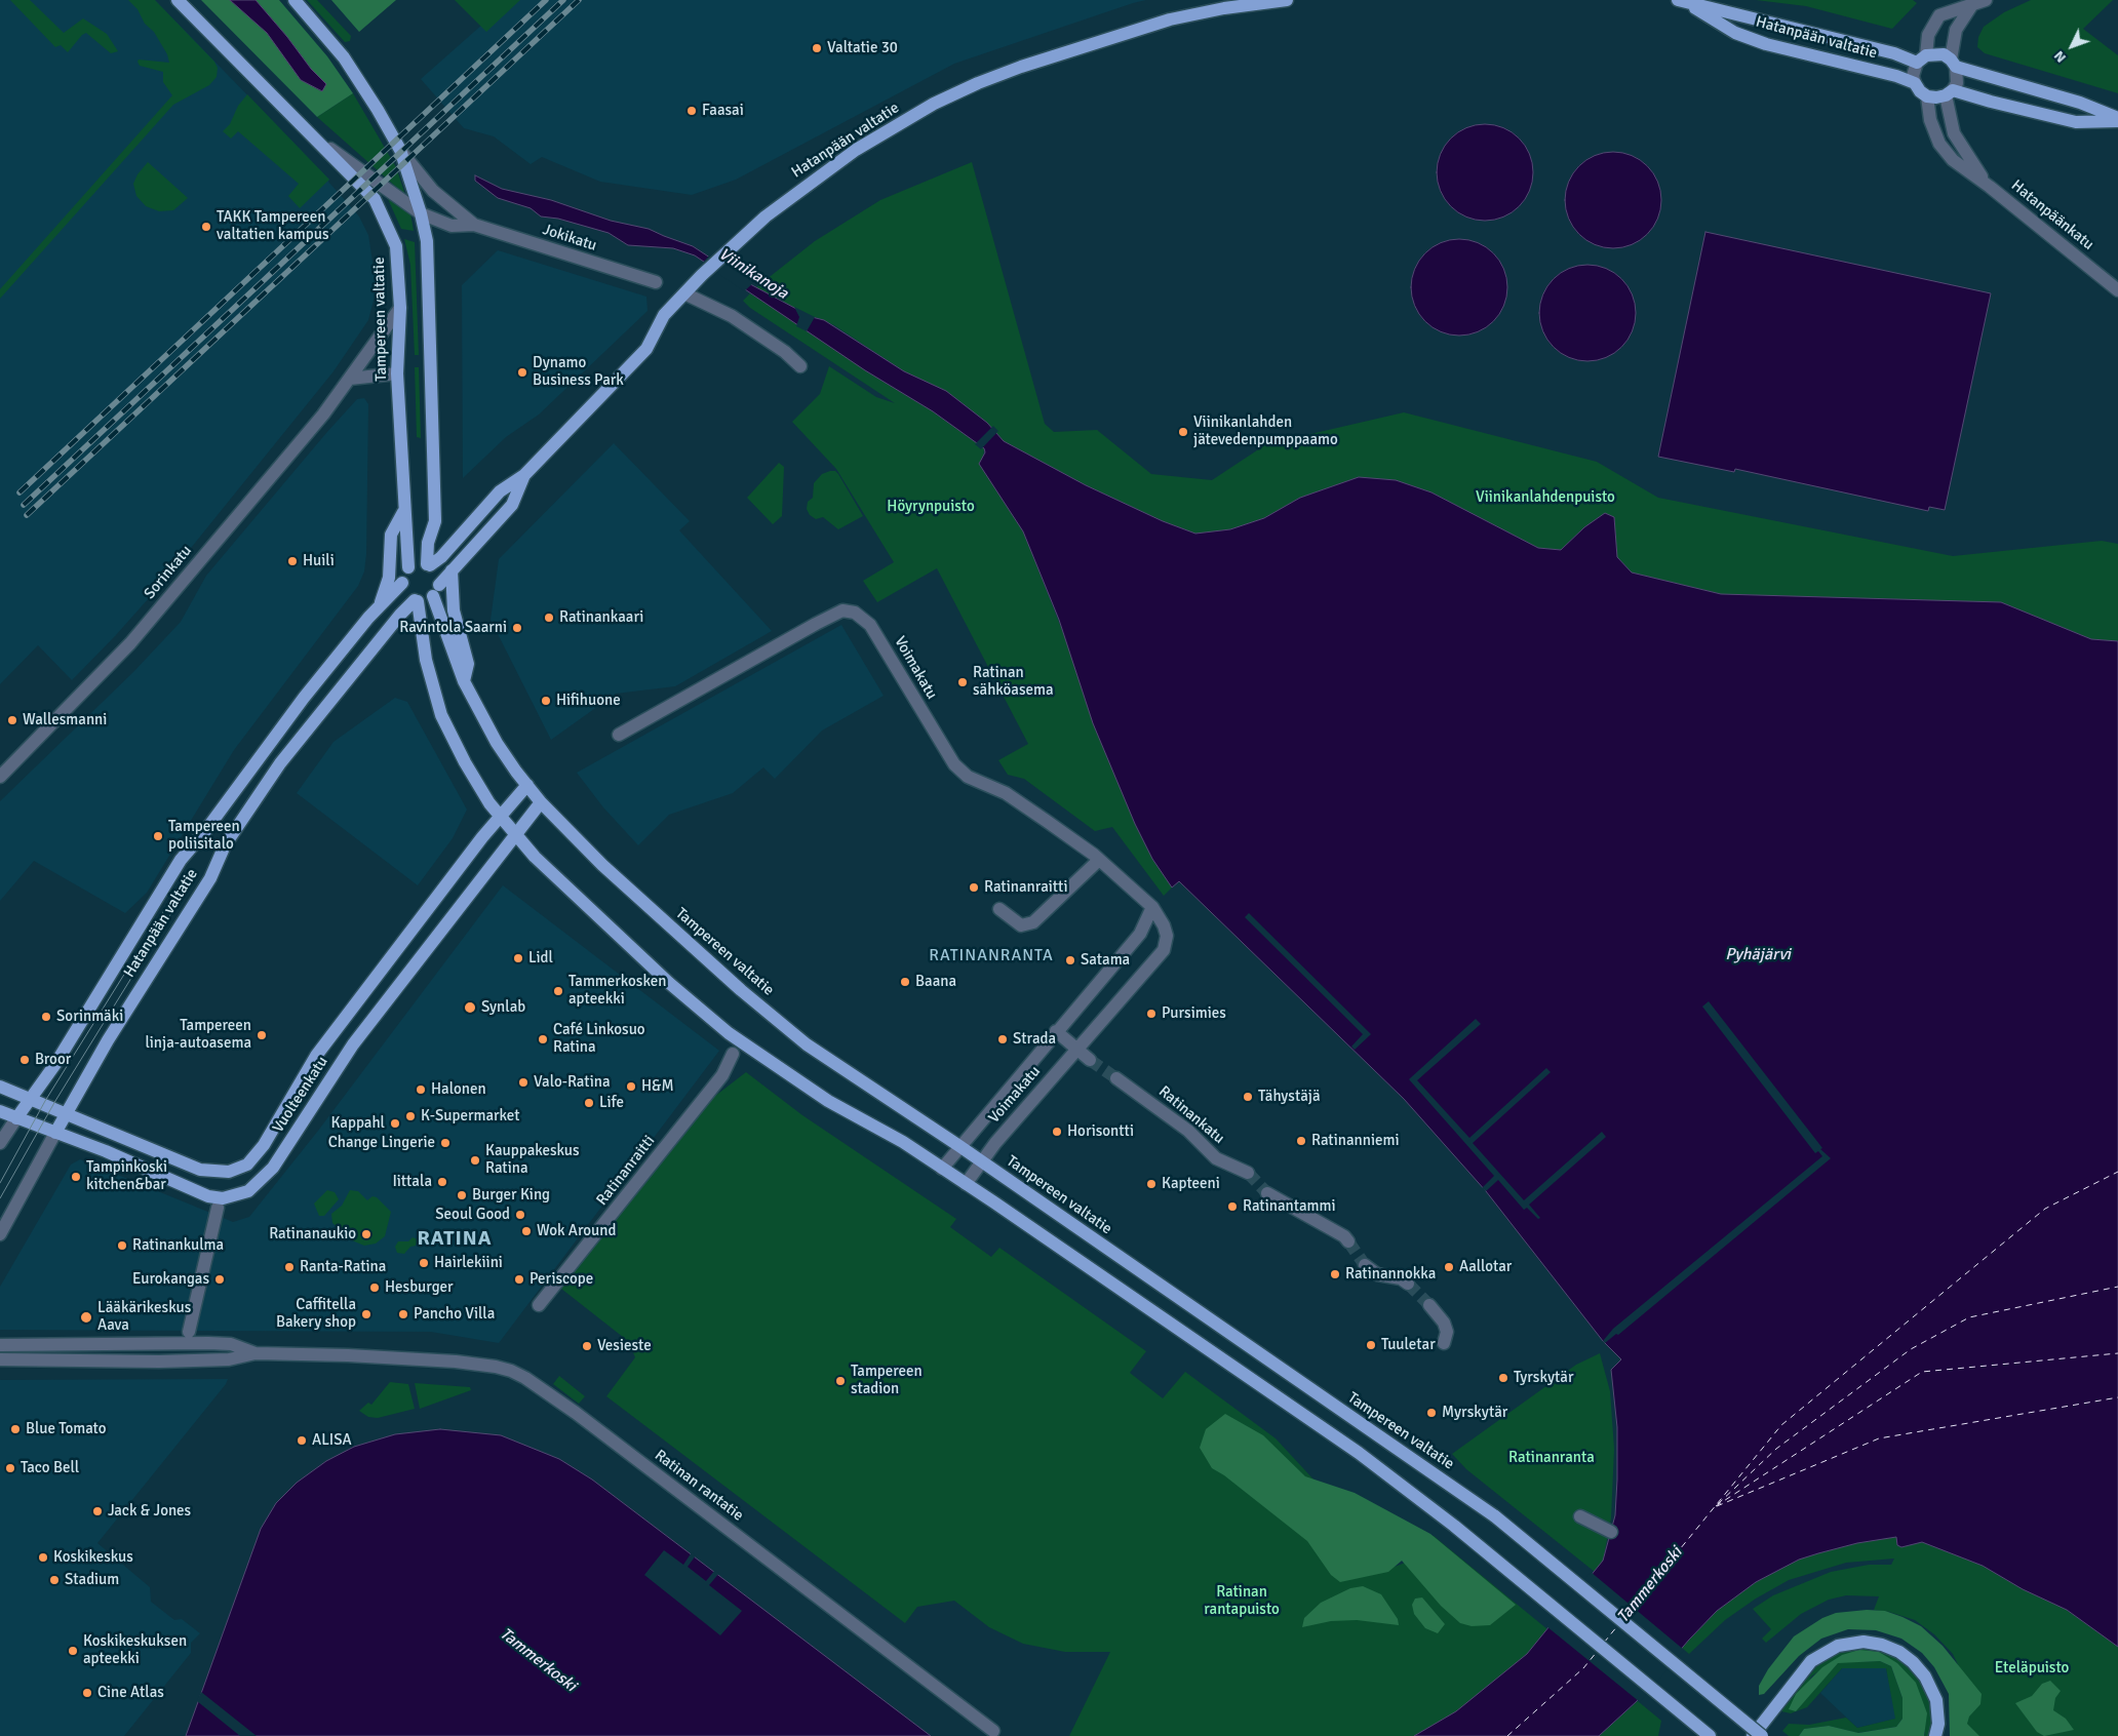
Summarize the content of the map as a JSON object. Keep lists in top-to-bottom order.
{
  "streets": {
    "main road": ["Hatanpään valtatie", "Tampereen valtatie", "Vuolteenkatu"],
    "street": [
      "Hatanpäänkatu",
      "Jokikatu",
      "Sorinkatu",
      "Voimakatu",
      "Ratinankatu",
      "Ratinanraitti",
      "Ratinan rantatie"
    ]
  },
  "crossings": [
    ["Hatanpään valtatie", "Hatanpäänkatu"],
    ["Hatanpään valtatie", "Tampereen valtatie"],
    ["Hatanpään valtatie", "Vuolteenkatu"],
    ["Jokikatu", "Tampereen valtatie"],
    ["Tampereen valtatie", "Sorinkatu"],
    ["Tampereen valtatie", "Voimakatu"],
    ["Tampereen valtatie", "Vuolteenkatu"]
  ],
  "districts": ["RATINANRANTA", "RATINA"],
  "water": ["Viinikanoja", "Pyhäjärvi", "Tammerkoski"],
  "parks": [
    "Viinikanlahdenpuisto",
    "Höyrynpuisto",
    "Ratinanranta",
    "Ratinan rantapuisto",
    "Eteläpuisto"
  ],
  "places": [
    "Valtatie 30",
    "Faasai",
    "TAKK Tampereen valtatien kampus",
    "Dynamo Business Park",
    "Viinikanlahden jätevedenpumppaamo",
    "Huili",
    "Ratinankaari",
    "Ravintola Saarni",
    "Ratinan sähköasema",
    "Hifihuone",
    "Wallesmanni",
    "Tampereen poliisitalo",
    "Ratinanraitti",
    "Lidl",
    "Satama",
    "Baana",
    "Tammerkosken apteekki",
    "Synlab",
    "Pursimies",
    "Sorinmäki",
    "Tampereen linja-autoasema",
    "Café Linkosuo Ratina",
    "Strada",
    "Broor",
    "Valo-Ratina",
    "H&M",
    "Halonen",
    "Tähystäjä",
    "Life",
    "K-Supermarket",
    "Kappahl",
    "Horisontti",
    "Ratinanniemi",
    "Change Lingerie",
    "Kauppakeskus Ratina",
    "Tampinkoski kitchen&bar",
    "Iittala",
    "Kapteeni",
    "Burger King",
    "Ratinantammi",
    "Seoul Good",
    "Wok Around",
    "Ratinanaukio",
    "Ratinankulma",
    "Hairlekiini",
    "Ranta-Ratina",
    "Aallotar",
    "Ratinannokka",
    "Eurokangas",
    "Periscope",
    "Hesburger",
    "Caffitella Bakery shop",
    "Pancho Villa",
    "Lääkärikeskus Aava",
    "Tuuletar",
    "Vesieste",
    "Tyrskytär",
    "Tampereen stadion",
    "Myrskytär",
    "Blue Tomato",
    "ALISA",
    "Taco Bell",
    "Jack & Jones",
    "Koskikeskus",
    "Stadium",
    "Koskikeskuksen apteekki",
    "Cine Atlas"
  ],
  "north": "bottom left"
}
